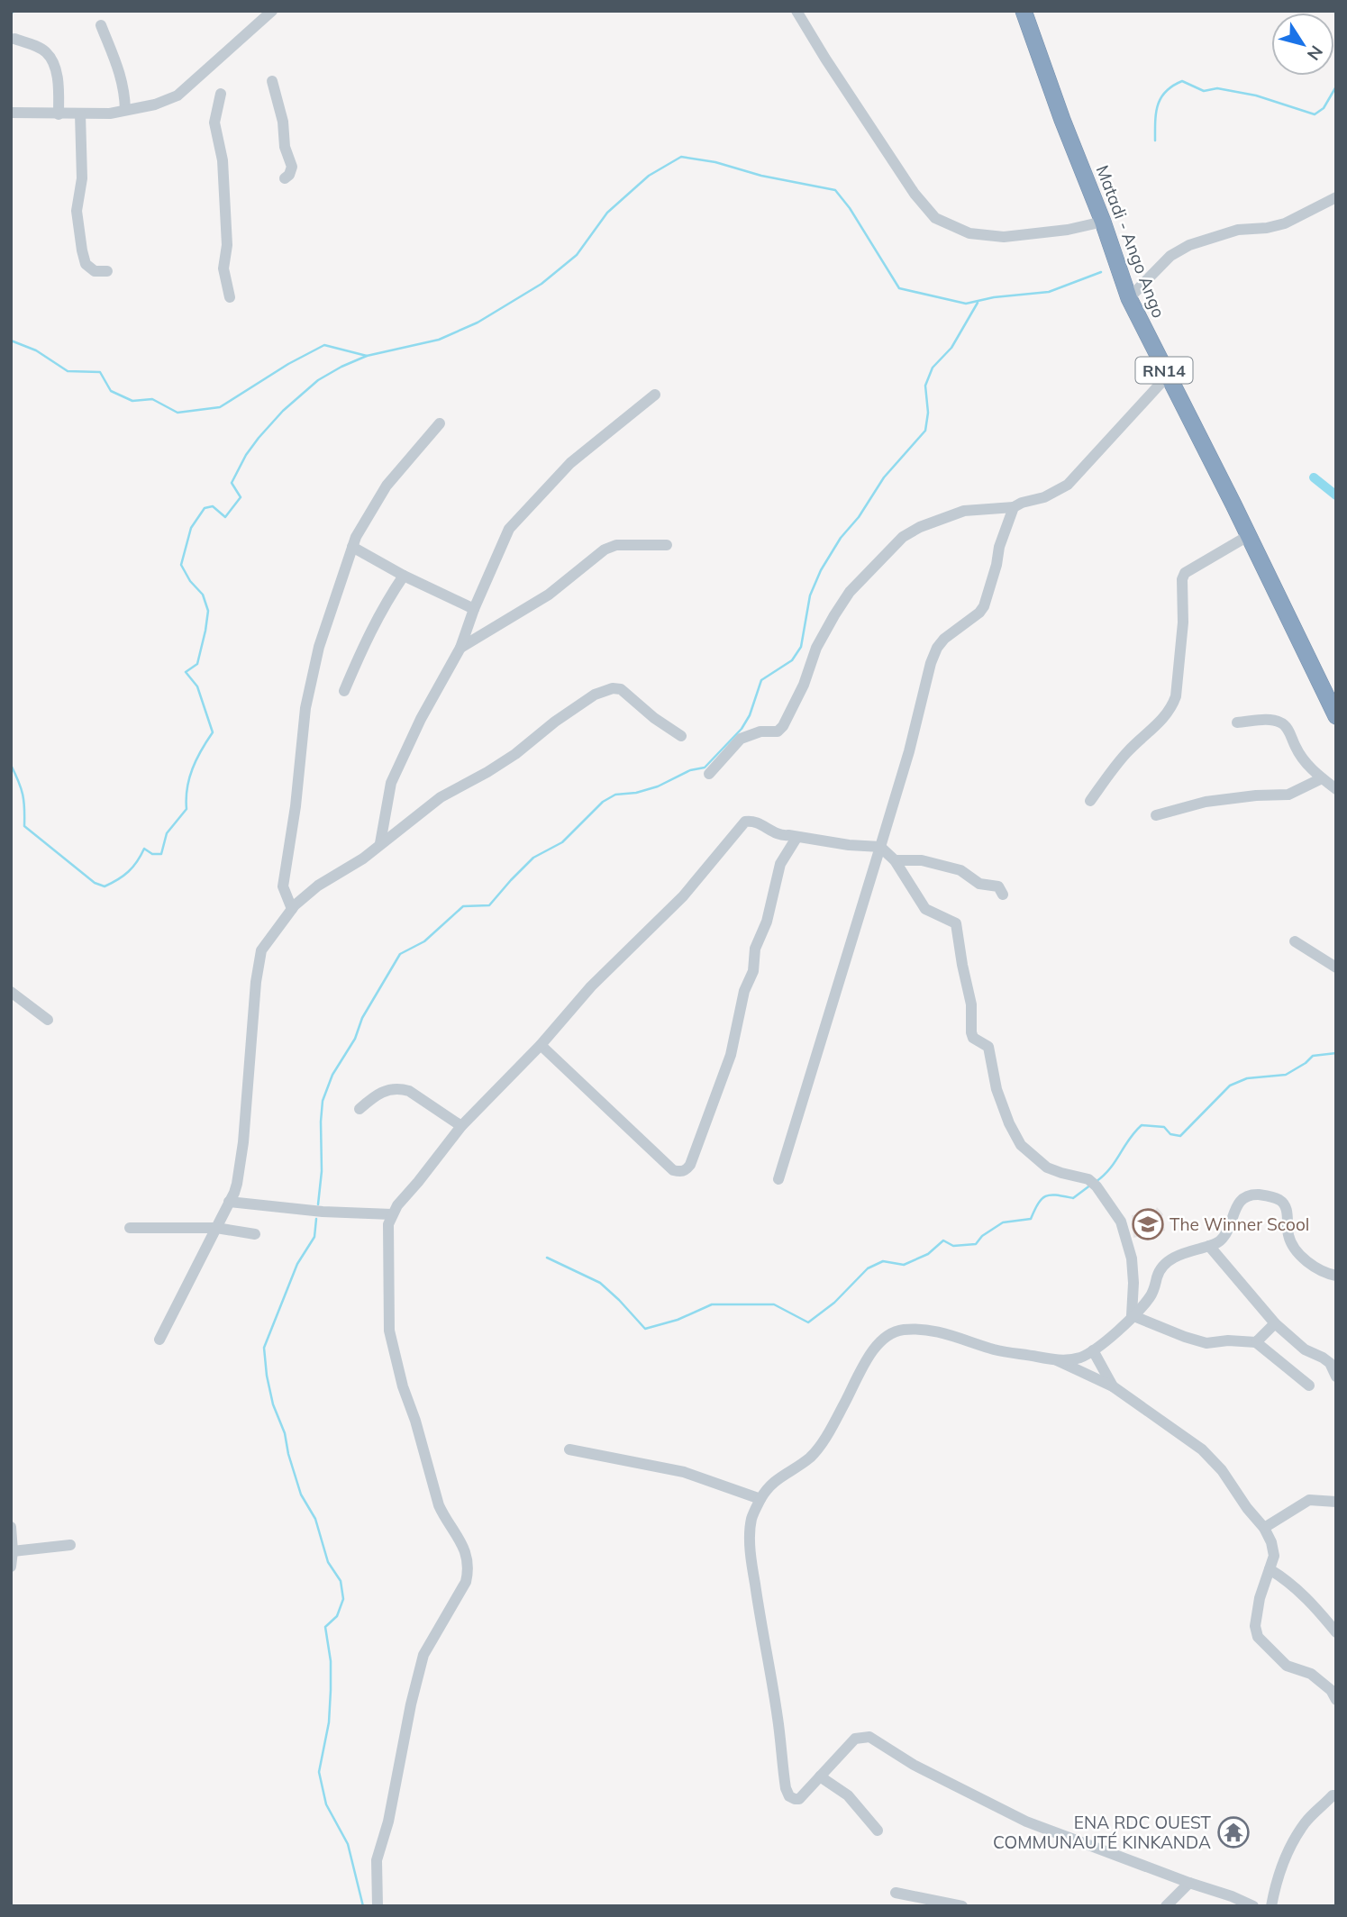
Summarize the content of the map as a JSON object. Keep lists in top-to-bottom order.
{
  "streets": {
    "highway": ["Matadi - Ango Ango", "RN14"]
  },
  "places": {
    "school or university": ["The Winner Scool"],
    "temple": ["ENA RDC OUEST COMMUNAUTÉ KINKANDA"]
  },
  "north": "bottom right"
}
